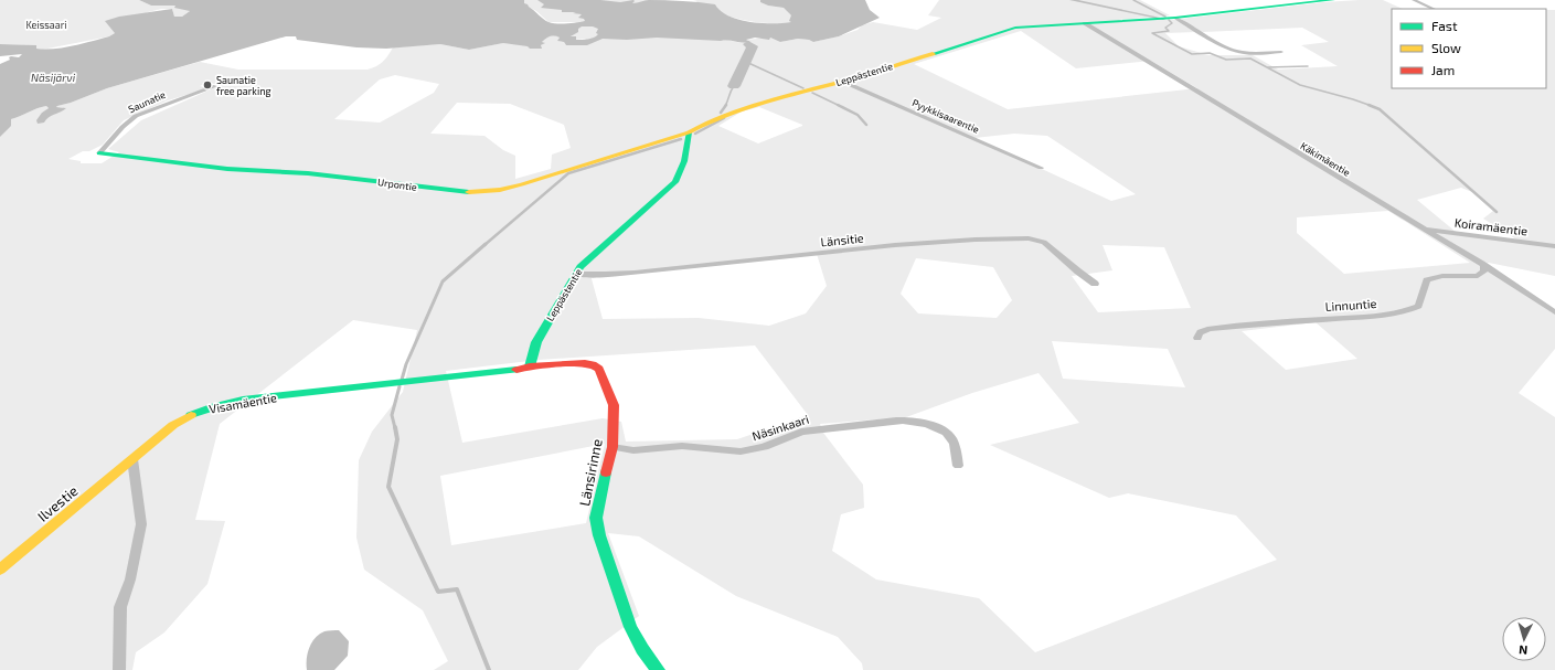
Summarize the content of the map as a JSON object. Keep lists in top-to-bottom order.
{
  "streets": {
    "street": [
      "Leppästentie",
      "Saunatie",
      "Pyykkisaarentie",
      "Käkimäentie",
      "Urpontie",
      "Koiramäentie",
      "Länsitie",
      "Linnuntie",
      "Visamäentie",
      "Näsinkaari",
      "Länsirinne",
      "Ilvestie"
    ]
  },
  "crossings": [
    ["Leppästentie", "Pyykkisaarentie"],
    ["Leppästentie", "Käkimäentie"],
    ["Leppästentie", "Urpontie"],
    ["Leppästentie", "Länsitie"],
    ["Leppästentie", "Visamäentie"],
    ["Leppästentie", "Länsirinne"],
    ["Saunatie", "Urpontie"],
    ["Käkimäentie", "Koiramäentie"],
    ["Käkimäentie", "Linnuntie"],
    ["Visamäentie", "Länsirinne"],
    ["Visamäentie", "Ilvestie"],
    ["Näsinkaari", "Länsirinne"]
  ],
  "water": ["Näsijärvi"],
  "parks": ["Keissaari"],
  "places": ["Saunatie free parking"],
  "legend": ["Fast", "Slow", "Jam"],
  "north": "bottom"
}
